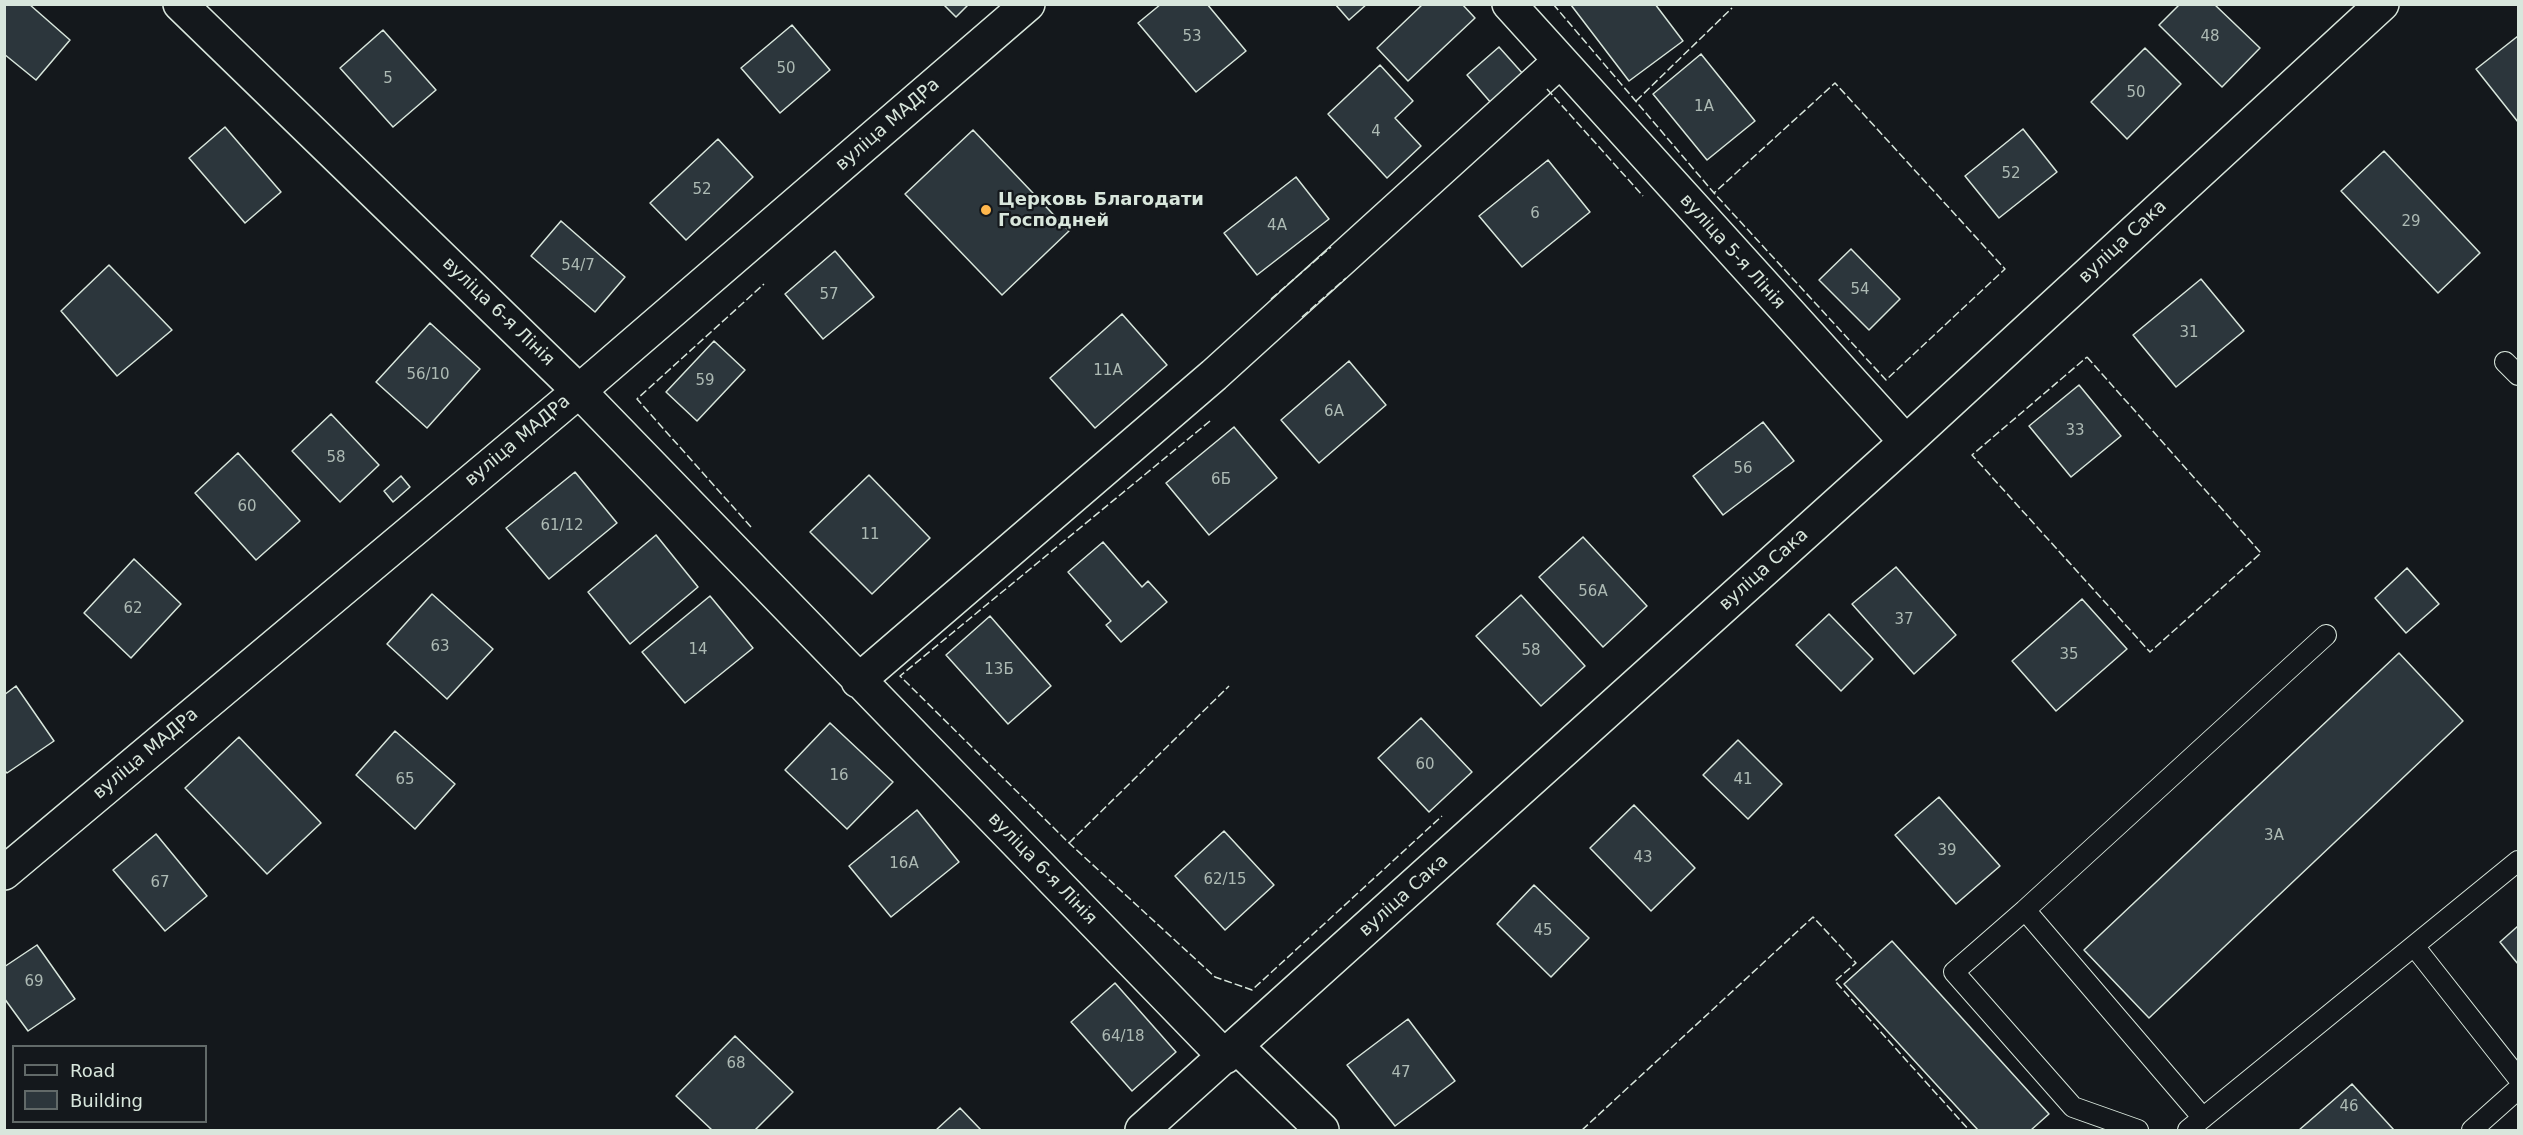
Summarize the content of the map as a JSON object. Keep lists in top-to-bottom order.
{
  "streets": {
    "street": [
      "вуліца МАДРа",
      "вуліца Сака",
      "вуліца 5-я Лінія",
      "вуліца 6-я Лінія"
    ]
  },
  "crossings": [
    ["вуліца МАДРа", "вуліца 6-я Лінія"],
    ["вуліца Сака", "вуліца 5-я Лінія"],
    ["вуліца Сака", "вуліца 6-я Лінія"]
  ],
  "places": ["Церковь Благодати Господней"],
  "house_numbers": [
    "53",
    "48",
    "50",
    "5",
    "50",
    "1А",
    "4",
    "52",
    "52",
    "6",
    "29",
    "4А",
    "54/7",
    "54",
    "57",
    "31",
    "11А",
    "56/10",
    "59",
    "6А",
    "33",
    "58",
    "56",
    "6Б",
    "60",
    "61/12",
    "11",
    "56А",
    "62",
    "37",
    "63",
    "14",
    "58",
    "35",
    "13Б",
    "60",
    "16",
    "65",
    "41",
    "3А",
    "39",
    "43",
    "16А",
    "62/15",
    "67",
    "45",
    "69",
    "64/18",
    "68",
    "47",
    "46"
  ],
  "legend": ["Road", "Building"]
}
